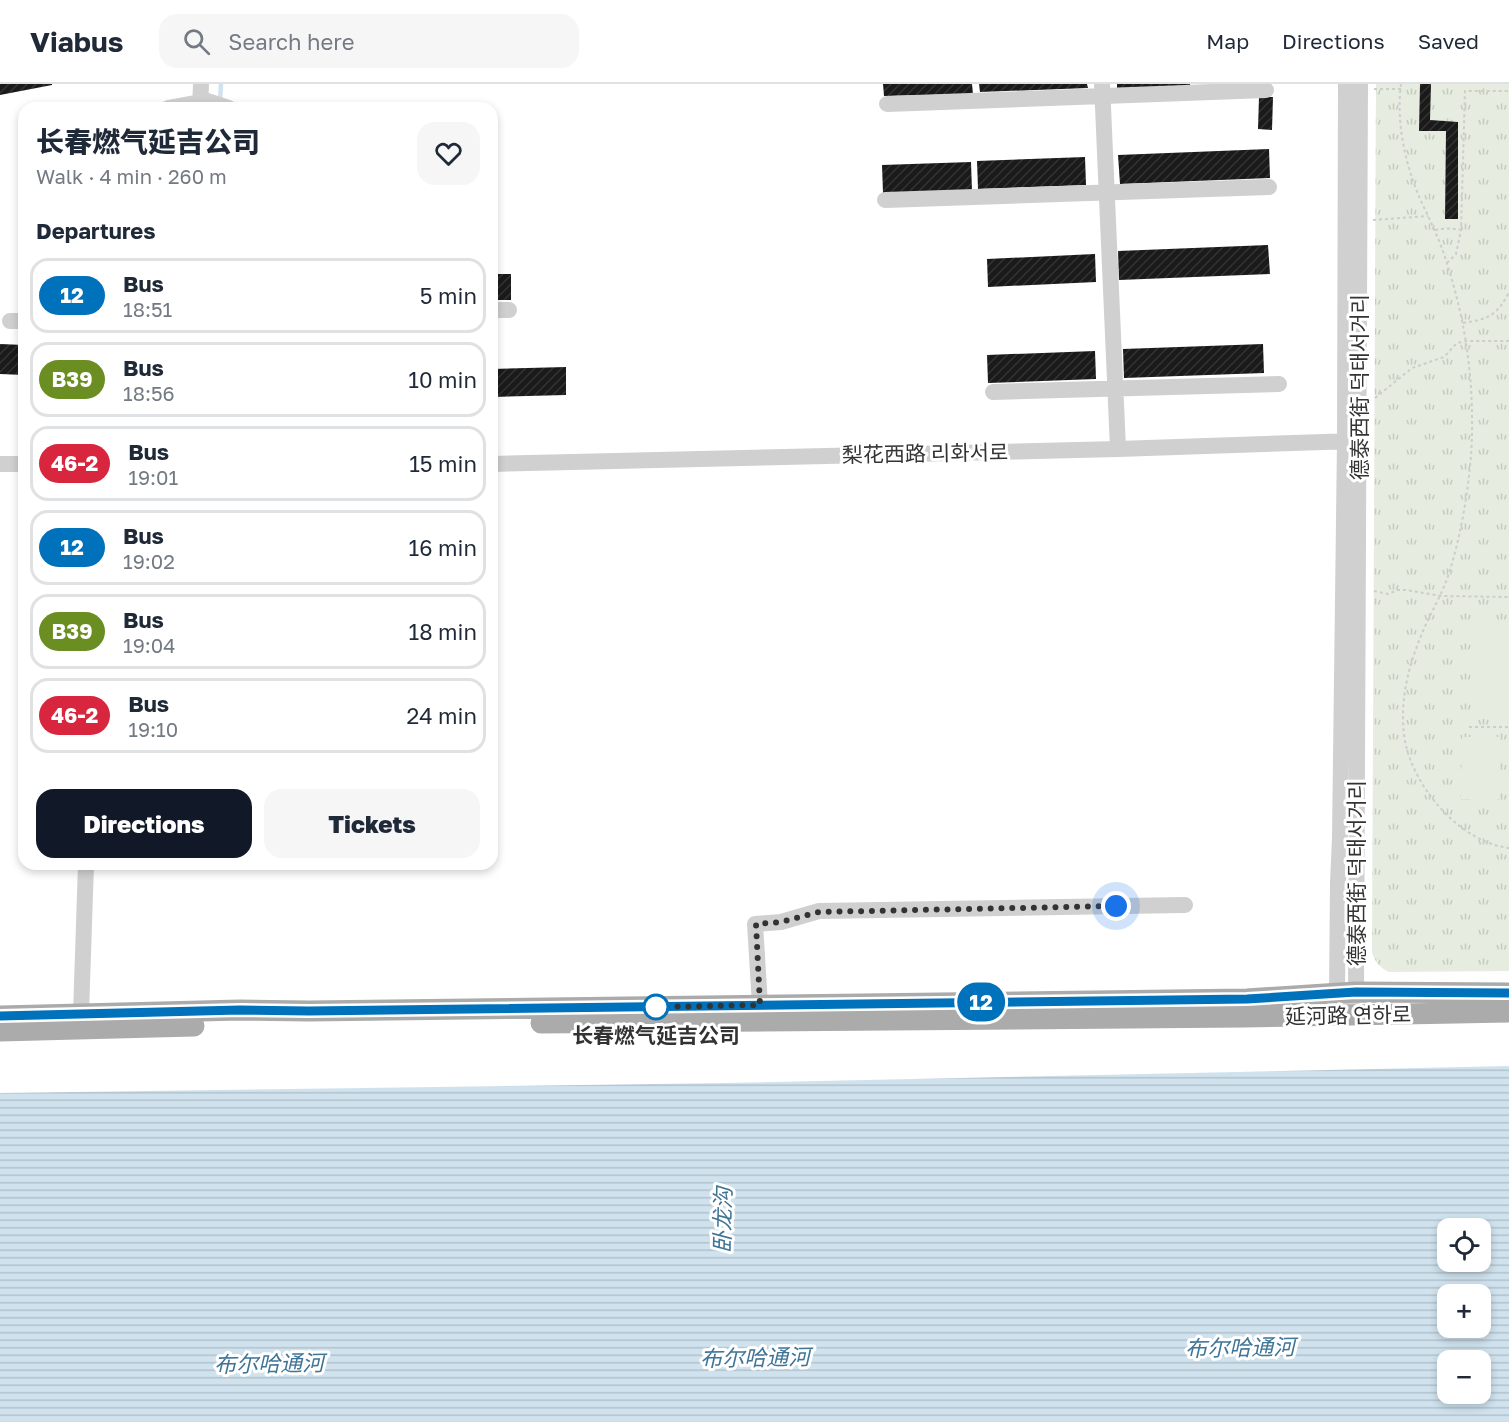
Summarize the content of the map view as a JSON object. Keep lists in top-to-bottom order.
{
  "streets": {
    "main road": ["延河路 연하로"],
    "street": ["德泰西街 덕태서거리", "梨花西路 리화서로"]
  },
  "crossings": [
    ["德泰西街 덕태서거리", "梨花西路 리화서로"],
    ["德泰西街 덕태서거리", "延河路 연하로"]
  ],
  "water": ["卧龙沟", "布尔哈通河"],
  "places": ["长春燃气延吉公司"],
  "lines": ["bus line 12"],
  "page": {
    "header": "Viabus",
    "search": "Search here",
    "nav": ["Map", "Directions", "Saved"],
    "on_map": "12",
    "heading": [
      ["长春燃气延吉公司", "Walk · 4 min · 260 m"],
      "Departures"
    ],
    "list": [
      {
        "mark": "12",
        "name": "Bus",
        "note": "18:51",
        "value": "5 min"
      },
      {
        "mark": "B39",
        "name": "Bus",
        "note": "18:56",
        "value": "10 min"
      },
      {
        "mark": "46-2",
        "name": "Bus",
        "note": "19:01",
        "value": "15 min"
      },
      {
        "mark": "12",
        "name": "Bus",
        "note": "19:02",
        "value": "16 min"
      },
      {
        "mark": "B39",
        "name": "Bus",
        "note": "19:04",
        "value": "18 min"
      },
      {
        "mark": "46-2",
        "name": "Bus",
        "note": "19:10",
        "value": "24 min"
      }
    ],
    "buttons": ["Directions", "Tickets"],
    "map_buttons": ["+", "−"]
  }
}
